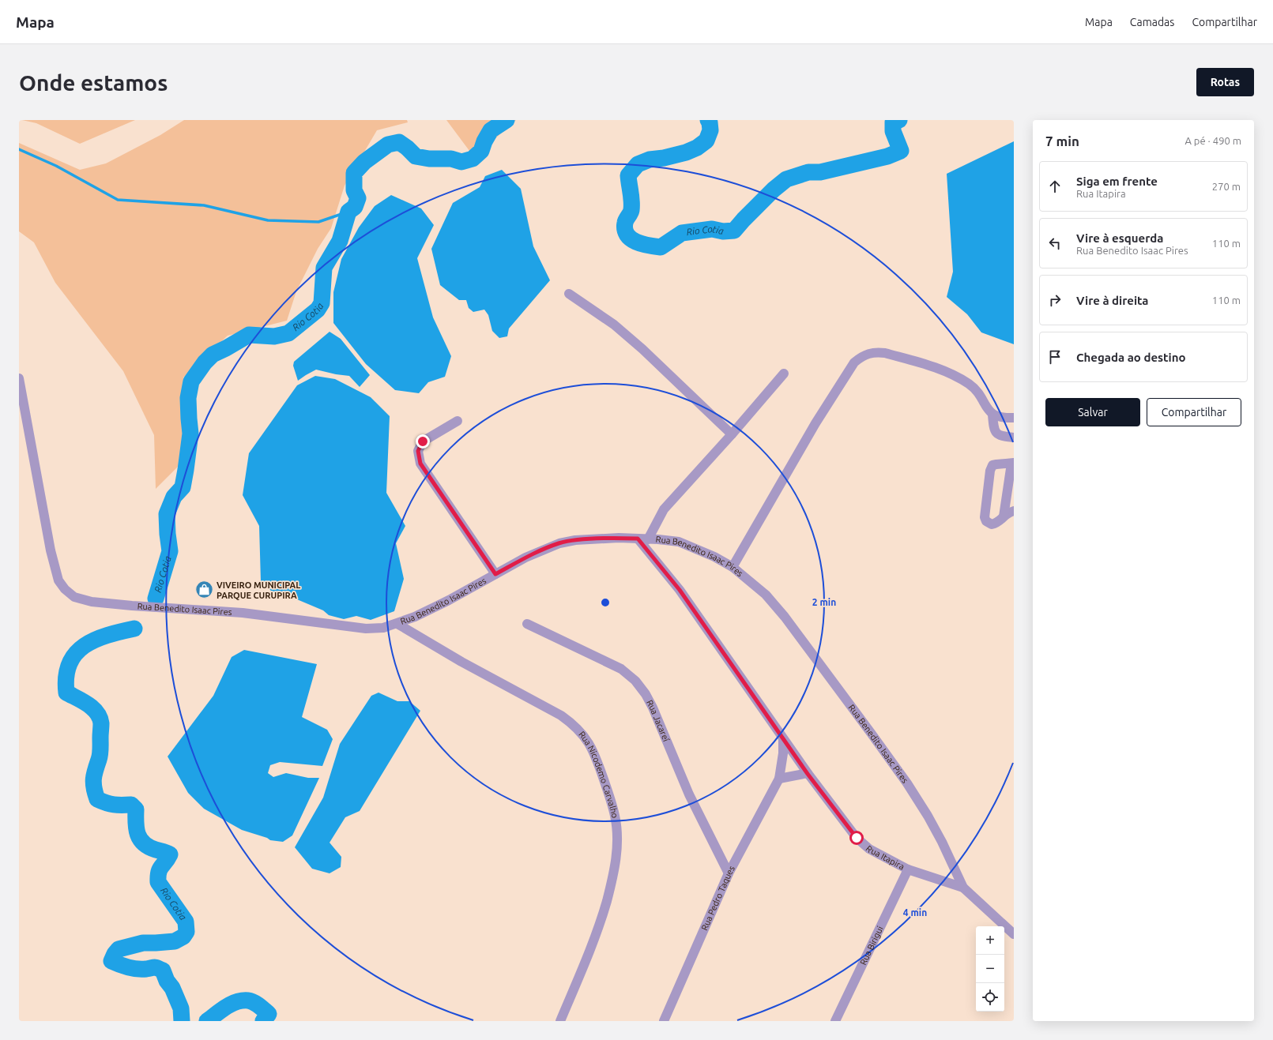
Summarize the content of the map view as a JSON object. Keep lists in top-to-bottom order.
{
  "streets": {
    "street": [
      "Rua Benedito Isaac Pires",
      "Rua Jacareí",
      "Rua Nicodemo Carvalho",
      "Rua Itapira",
      "Rua Pedro Taques",
      "Rua Birigui"
    ]
  },
  "crossings": [
    ["Rua Benedito Isaac Pires", "Rua Nicodemo Carvalho"],
    ["Rua Benedito Isaac Pires", "Rua Itapira"],
    ["Rua Jacareí", "Rua Pedro Taques"],
    ["Rua Itapira", "Rua Pedro Taques"],
    ["Rua Itapira", "Rua Birigui"]
  ],
  "water": ["Rio Cotia"],
  "places": {
    "shop": ["VIVEIRO MUNICIPAL PARQUE CURUPIRA"]
  },
  "page": {
    "header": "Mapa",
    "nav": ["Mapa", "Camadas", "Compartilhar"],
    "buttons": [
      "Rotas",
      ["Salvar", "Compartilhar"]
    ],
    "title": "Onde estamos",
    "heading": ["7 min", "A pé · 490 m"],
    "list": [
      ["Siga em frente", "Rua Itapira", "270 m"],
      ["Vire à esquerda", "Rua Benedito Isaac Pires", "110 m"],
      ["Vire à direita", "110 m"],
      "Chegada ao destino"
    ],
    "map_buttons": ["+", "−"]
  },
  "rings": ["2 min", "4 min"]
}
